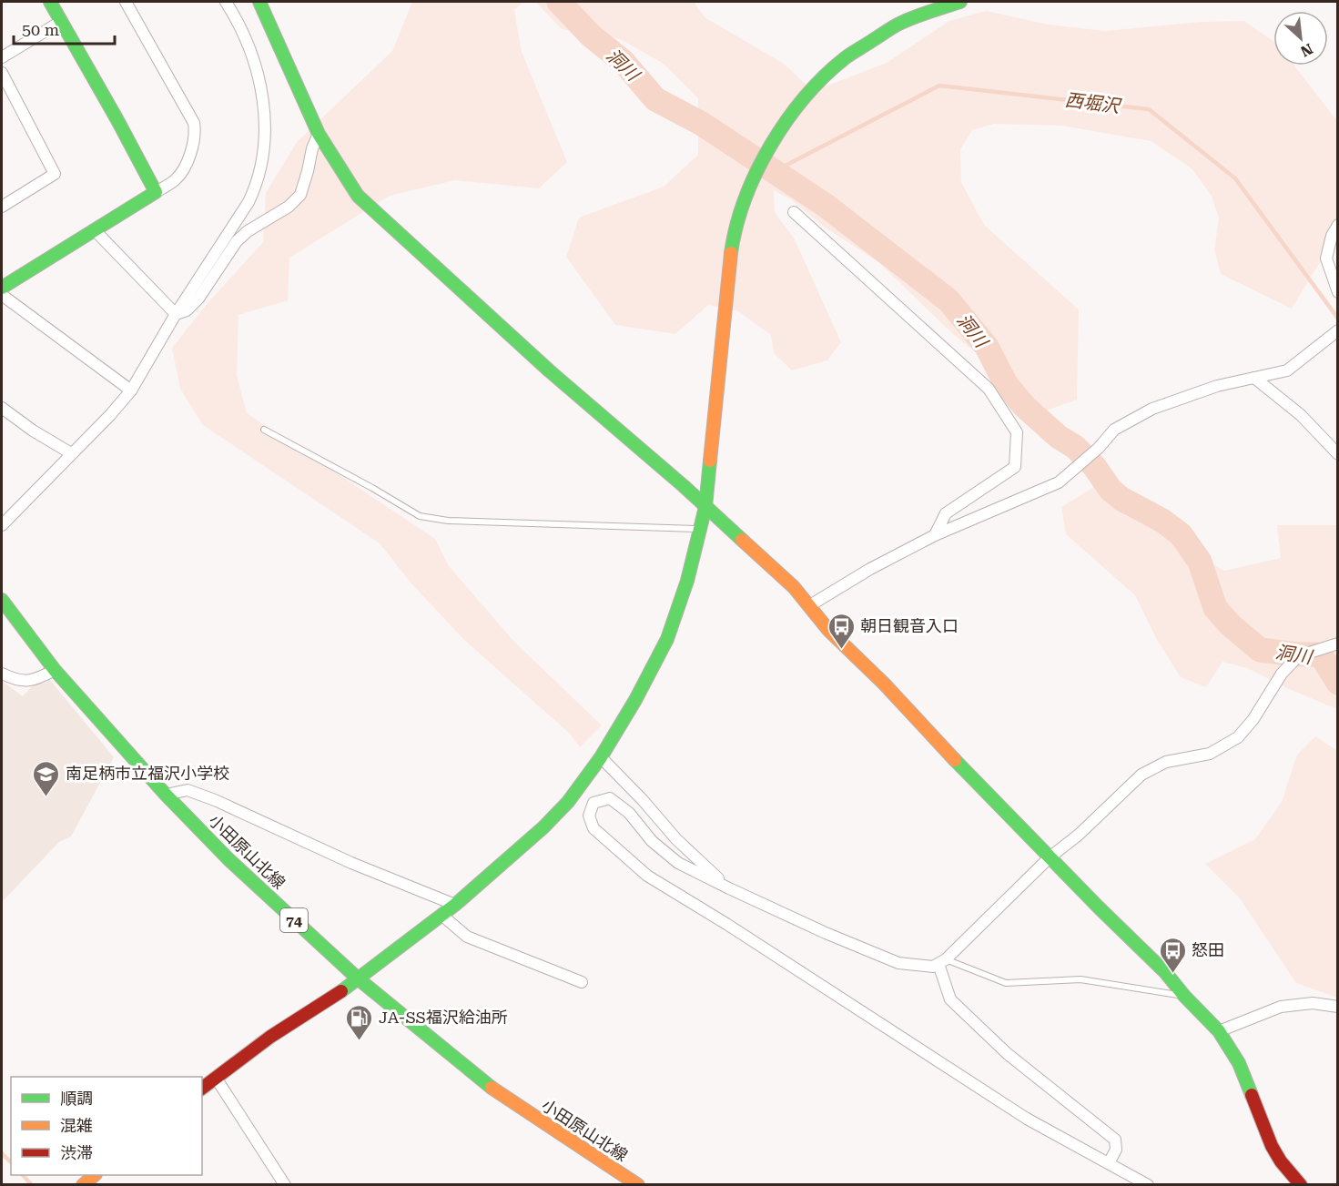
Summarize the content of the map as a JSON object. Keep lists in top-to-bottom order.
{
  "streets": {
    "street": ["小田原山北線", "74"]
  },
  "water": ["洞川", "西堀沢"],
  "places": {
    "bus stop": ["朝日観音入口", "怒田"],
    "school or university": ["南足柄市立福沢小学校"],
    "fuel station": ["JA-SS福沢給油所"]
  },
  "legend": ["順調", "混雑", "渋滞"],
  "scale_bar": "50 m",
  "north": "bottom right"
}
